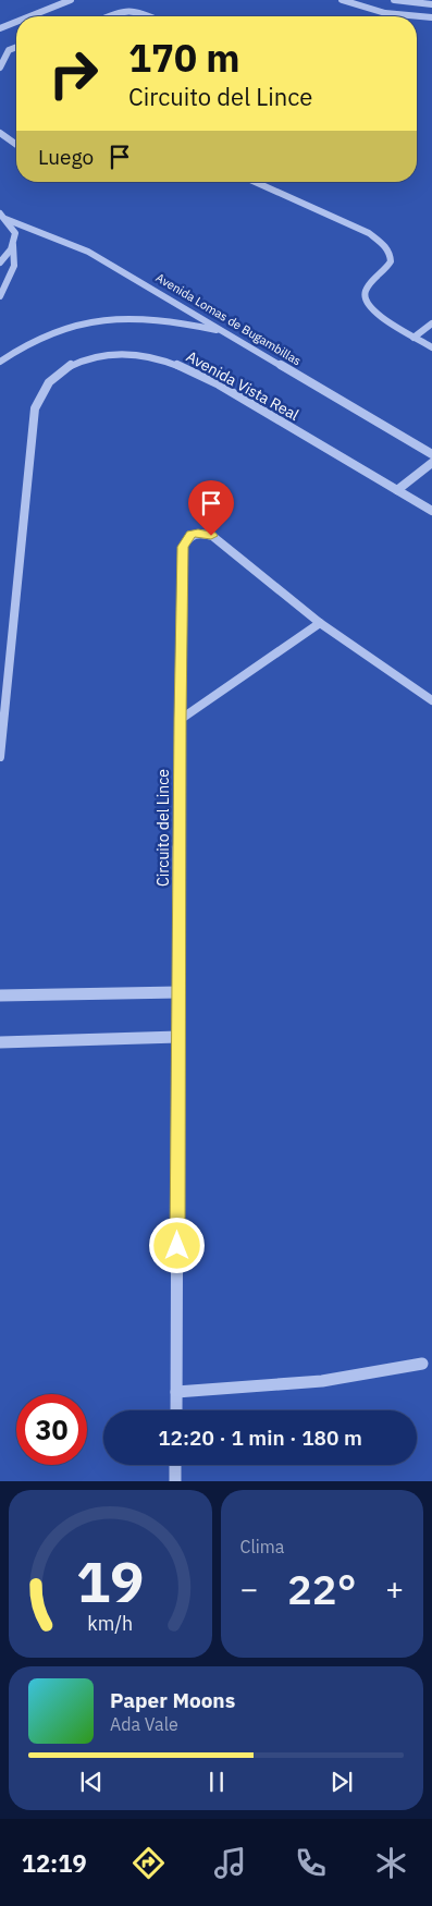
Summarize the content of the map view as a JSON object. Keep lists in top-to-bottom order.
{
  "streets": {
    "street": ["Avenida Lomas de Bugambillas", "Avenida Vista Real", "Circuito del Lince"]
  },
  "crossings": [
    ["Avenida Lomas de Bugambillas", "Avenida Vista Real"]
  ],
  "page": {
    "turn": ["170 m", "Circuito del Lince"],
    "then": "Luego",
    "limit": "30",
    "trip": "12:20 · 1 min · 180 m",
    "tile": "Clima",
    "heat": ["−", "22°", "+"],
    "song": ["Paper Moons", "Ada Vale"],
    "tabs": "12:19",
    "gauge": ["19", "km/h"]
  }
}
